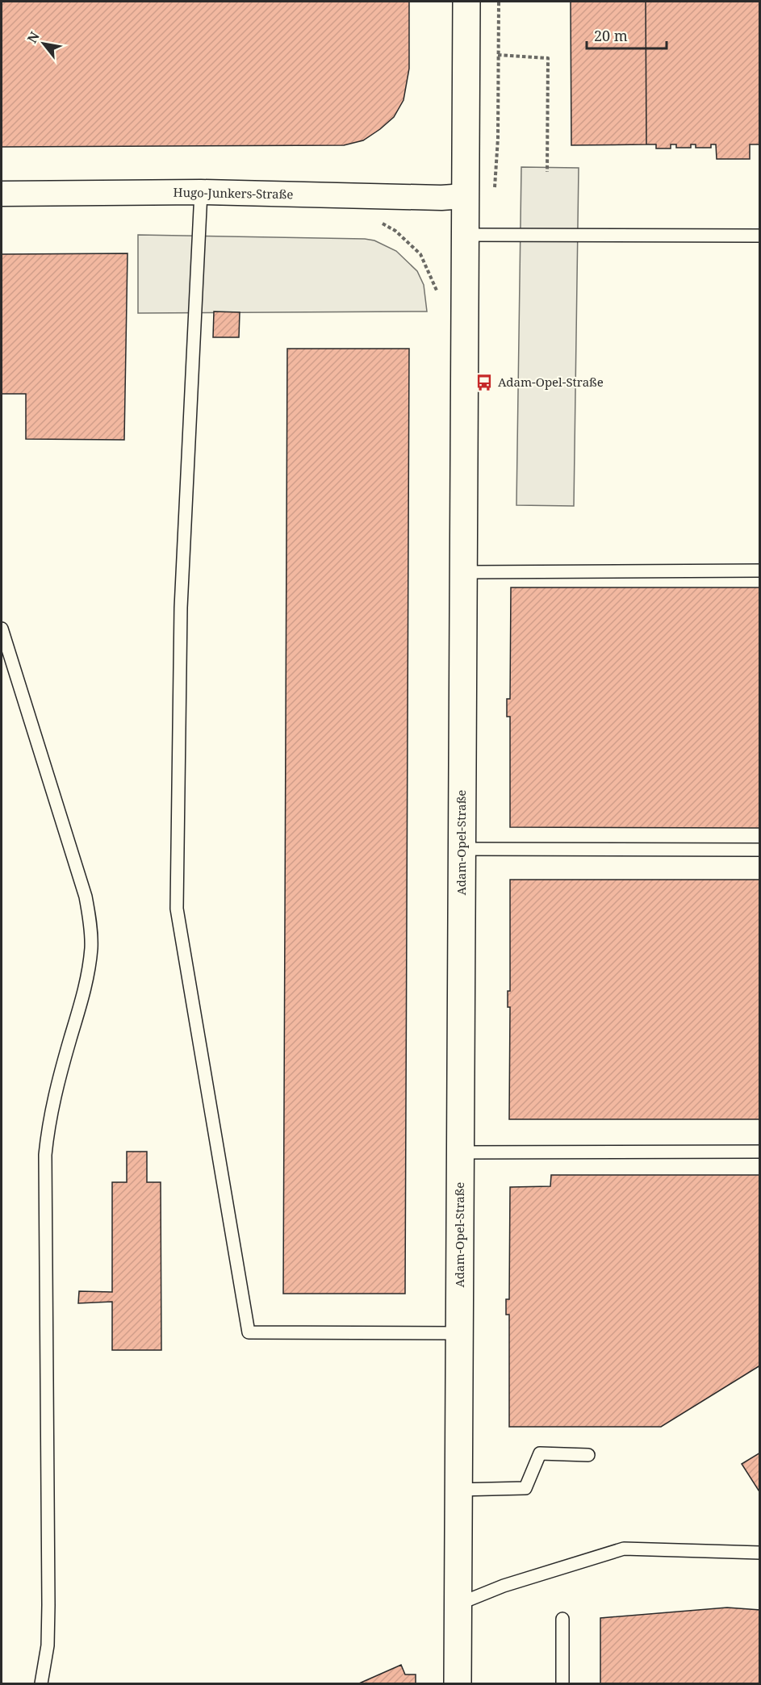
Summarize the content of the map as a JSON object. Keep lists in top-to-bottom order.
{
  "streets": {
    "main road": ["Adam-Opel-Straße"],
    "street": ["Hugo-Junkers-Straße"]
  },
  "crossings": [
    ["Hugo-Junkers-Straße", "Adam-Opel-Straße"]
  ],
  "places": {
    "bus stop": ["Adam-Opel-Straße"]
  },
  "scale_bar": "20 m",
  "north": "top left"
}
